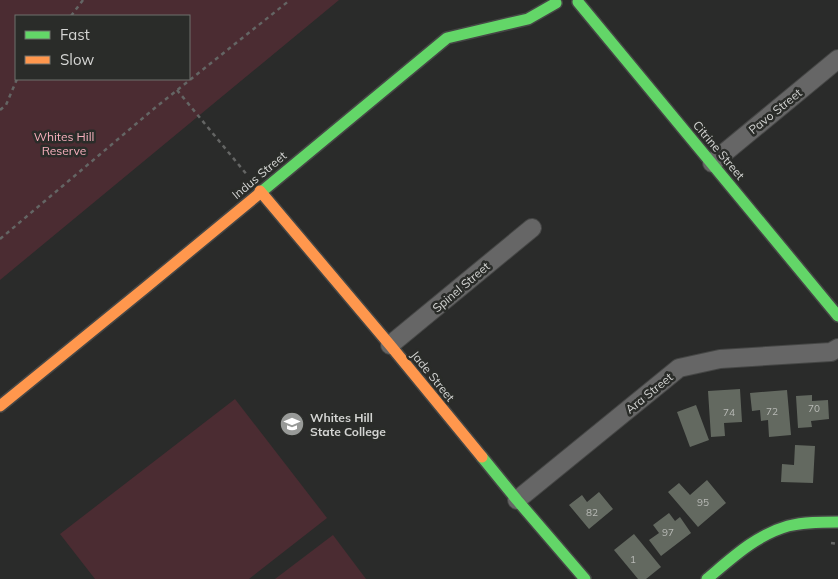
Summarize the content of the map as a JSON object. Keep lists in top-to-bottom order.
{
  "streets": {
    "street": [
      "Pavo Street",
      "Citrine Street",
      "Indus Street",
      "Spinel Street",
      "Jade Street",
      "Ara Street"
    ]
  },
  "crossings": [
    ["Pavo Street", "Citrine Street"],
    ["Indus Street", "Jade Street"],
    ["Spinel Street", "Jade Street"],
    ["Jade Street", "Ara Street"]
  ],
  "parks": ["Whites Hill Reserve"],
  "places": {
    "school or university": ["Whites Hill State College"]
  },
  "house_numbers": [
    "70",
    "72",
    "74",
    "95",
    "82",
    "97",
    "1"
  ],
  "legend": ["Fast", "Slow"]
}
